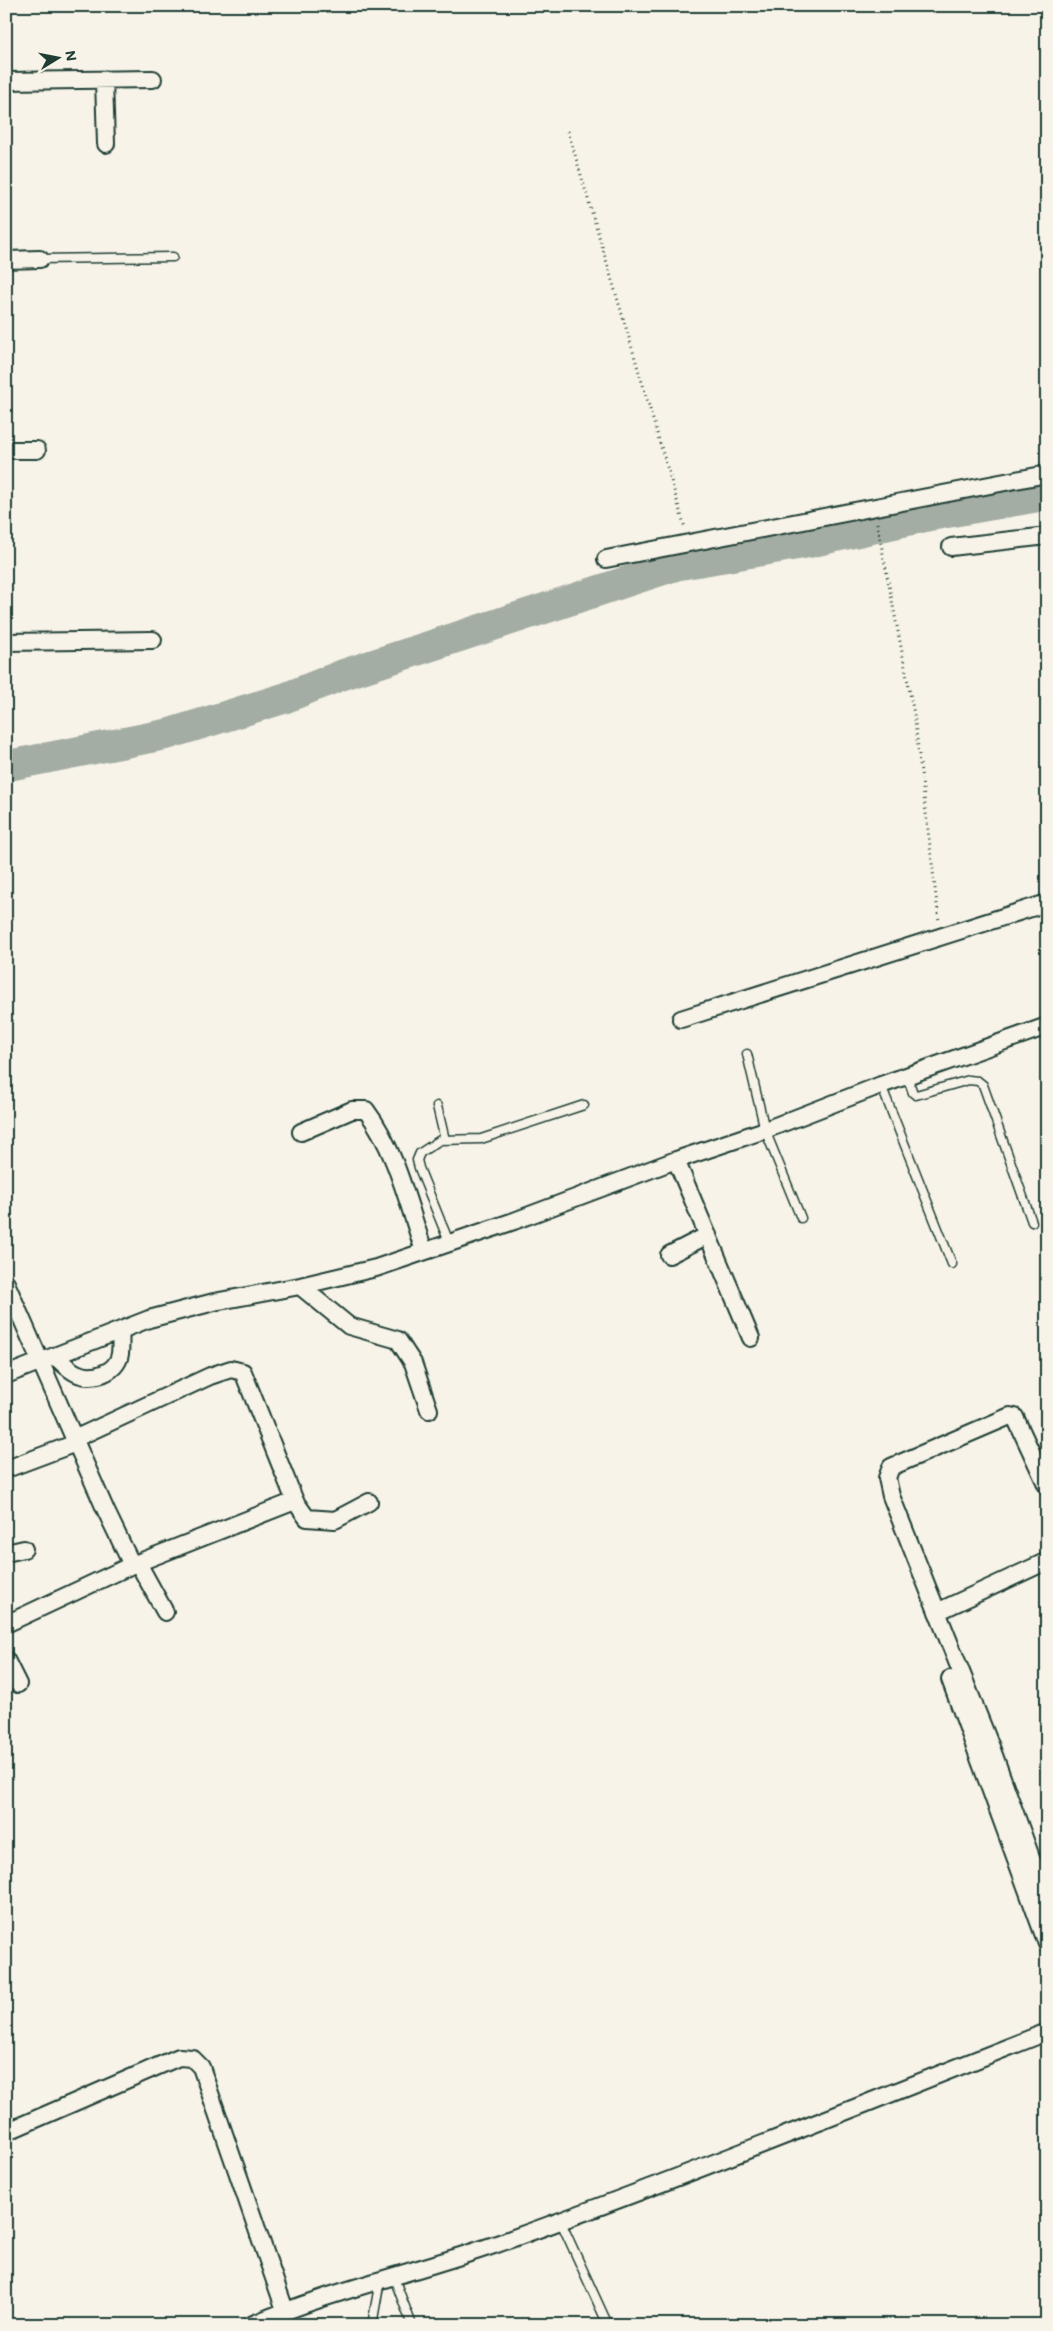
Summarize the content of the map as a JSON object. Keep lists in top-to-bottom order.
{
  "north": "right"
}
